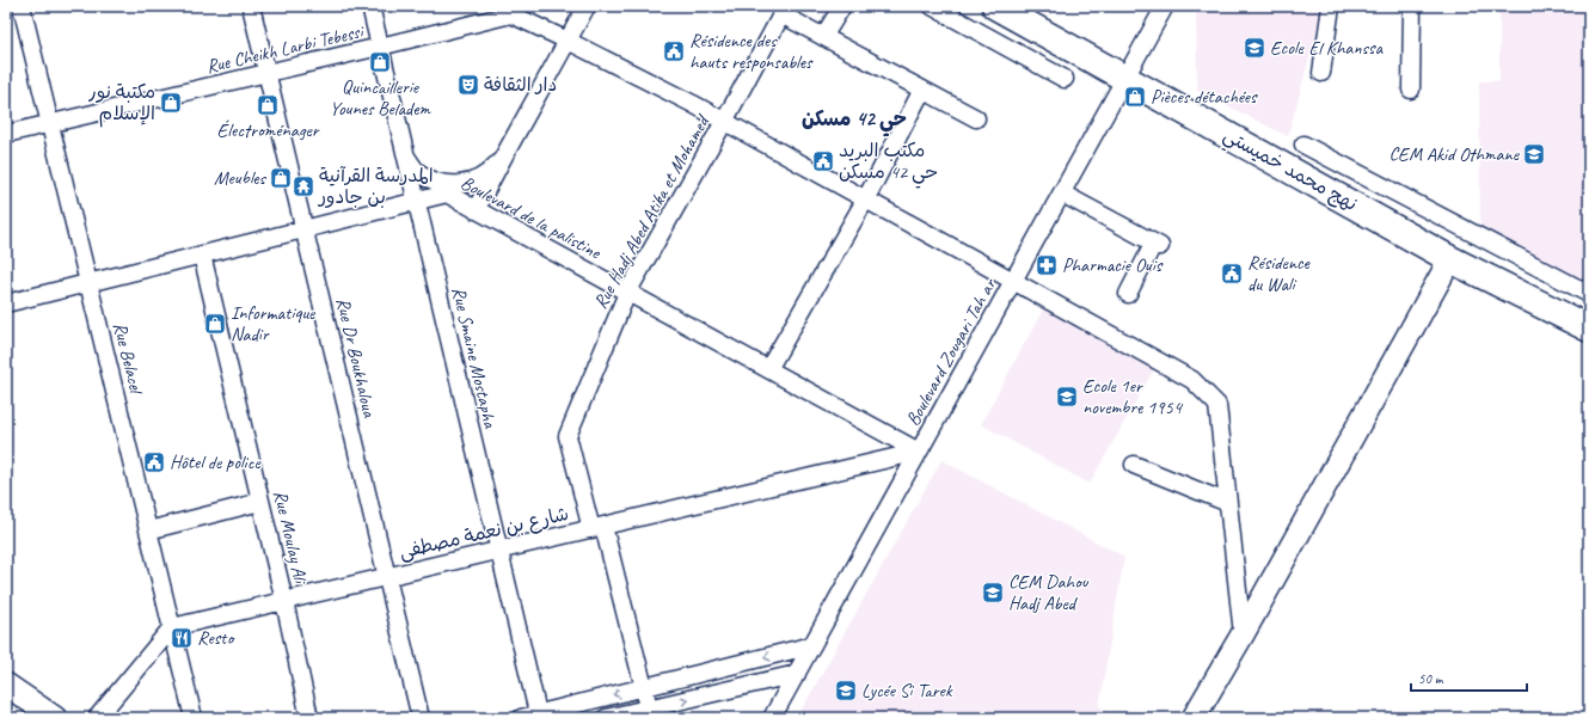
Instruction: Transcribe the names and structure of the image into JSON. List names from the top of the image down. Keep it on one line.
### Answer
{"streets":{"main road":["نهج محمد خميستي"],"street":["Rue Cheikh Larbi Tebessi","Rue Hadj Abed Atika et Mohamed","Boulevard de la palistine","Boulevard Zougari Tah ar","Rue Belacel","Rue Dr Boukhaloua","Rue Smaine Mostapha","شارع بن نعمة مصطفى","Rue Moulay Ali"]},"crossings":[["Rue Cheikh Larbi Tebessi","Rue Hadj Abed Atika et Mohamed"],["Rue Cheikh Larbi Tebessi","Boulevard Zougari Tah ar"],["Rue Cheikh Larbi Tebessi","Rue Belacel"],["Rue Cheikh Larbi Tebessi","Rue Dr Boukhaloua"],["Rue Cheikh Larbi Tebessi","Rue Smaine Mostapha"],["نهج محمد خميستي","Boulevard Zougari Tah ar"],["Rue Hadj Abed Atika et Mohamed","Boulevard de la palistine"],["Rue Hadj Abed Atika et Mohamed","شارع بن نعمة مصطفى"],["Boulevard de la palistine","Boulevard Zougari Tah ar"],["Boulevard de la palistine","Rue Belacel"],["Boulevard de la palistine","Rue Dr Boukhaloua"],["Boulevard de la palistine","Rue Smaine Mostapha"],["Boulevard de la palistine","شارع بن نعمة مصطفى"],["Boulevard de la palistine","Rue Moulay Ali"],["Boulevard Zougari Tah ar","شارع بن نعمة مصطفى"],["Rue Belacel","شارع بن نعمة مصطفى"],["Rue Dr Boukhaloua","شارع بن نعمة مصطفى"],["Rue Smaine Mostapha","شارع بن نعمة مصطفى"],["شارع بن نعمة مصطفى","Rue Moulay Ali"]],"districts":["حي 42 مسكن"],"places":{"school or university":["Ecole El Khanssa","CEM Akid Othmane","Ecole 1er novembre 1954","CEM Dahou Hadj Abed","Lycée Si Tarek"],"public building":["Résidence des hauts responsables","مكتب البريد حي 42 مسكن","Résidence du Wali","Hôtel de police"],"shop":["Quincaillerie Younes Beladem","Pièces détachées","مكتبة نور الإسلام","Électroménager","Meubles","Informatique Nadir"],"theatre":["دار الثقافة"],"temple":["المدرسة القرآنية بن جادور"],"pharmacy":["Pharmacie Ouis"],"restaurant":["Resto"]},"scale_bar":"50 m"}
